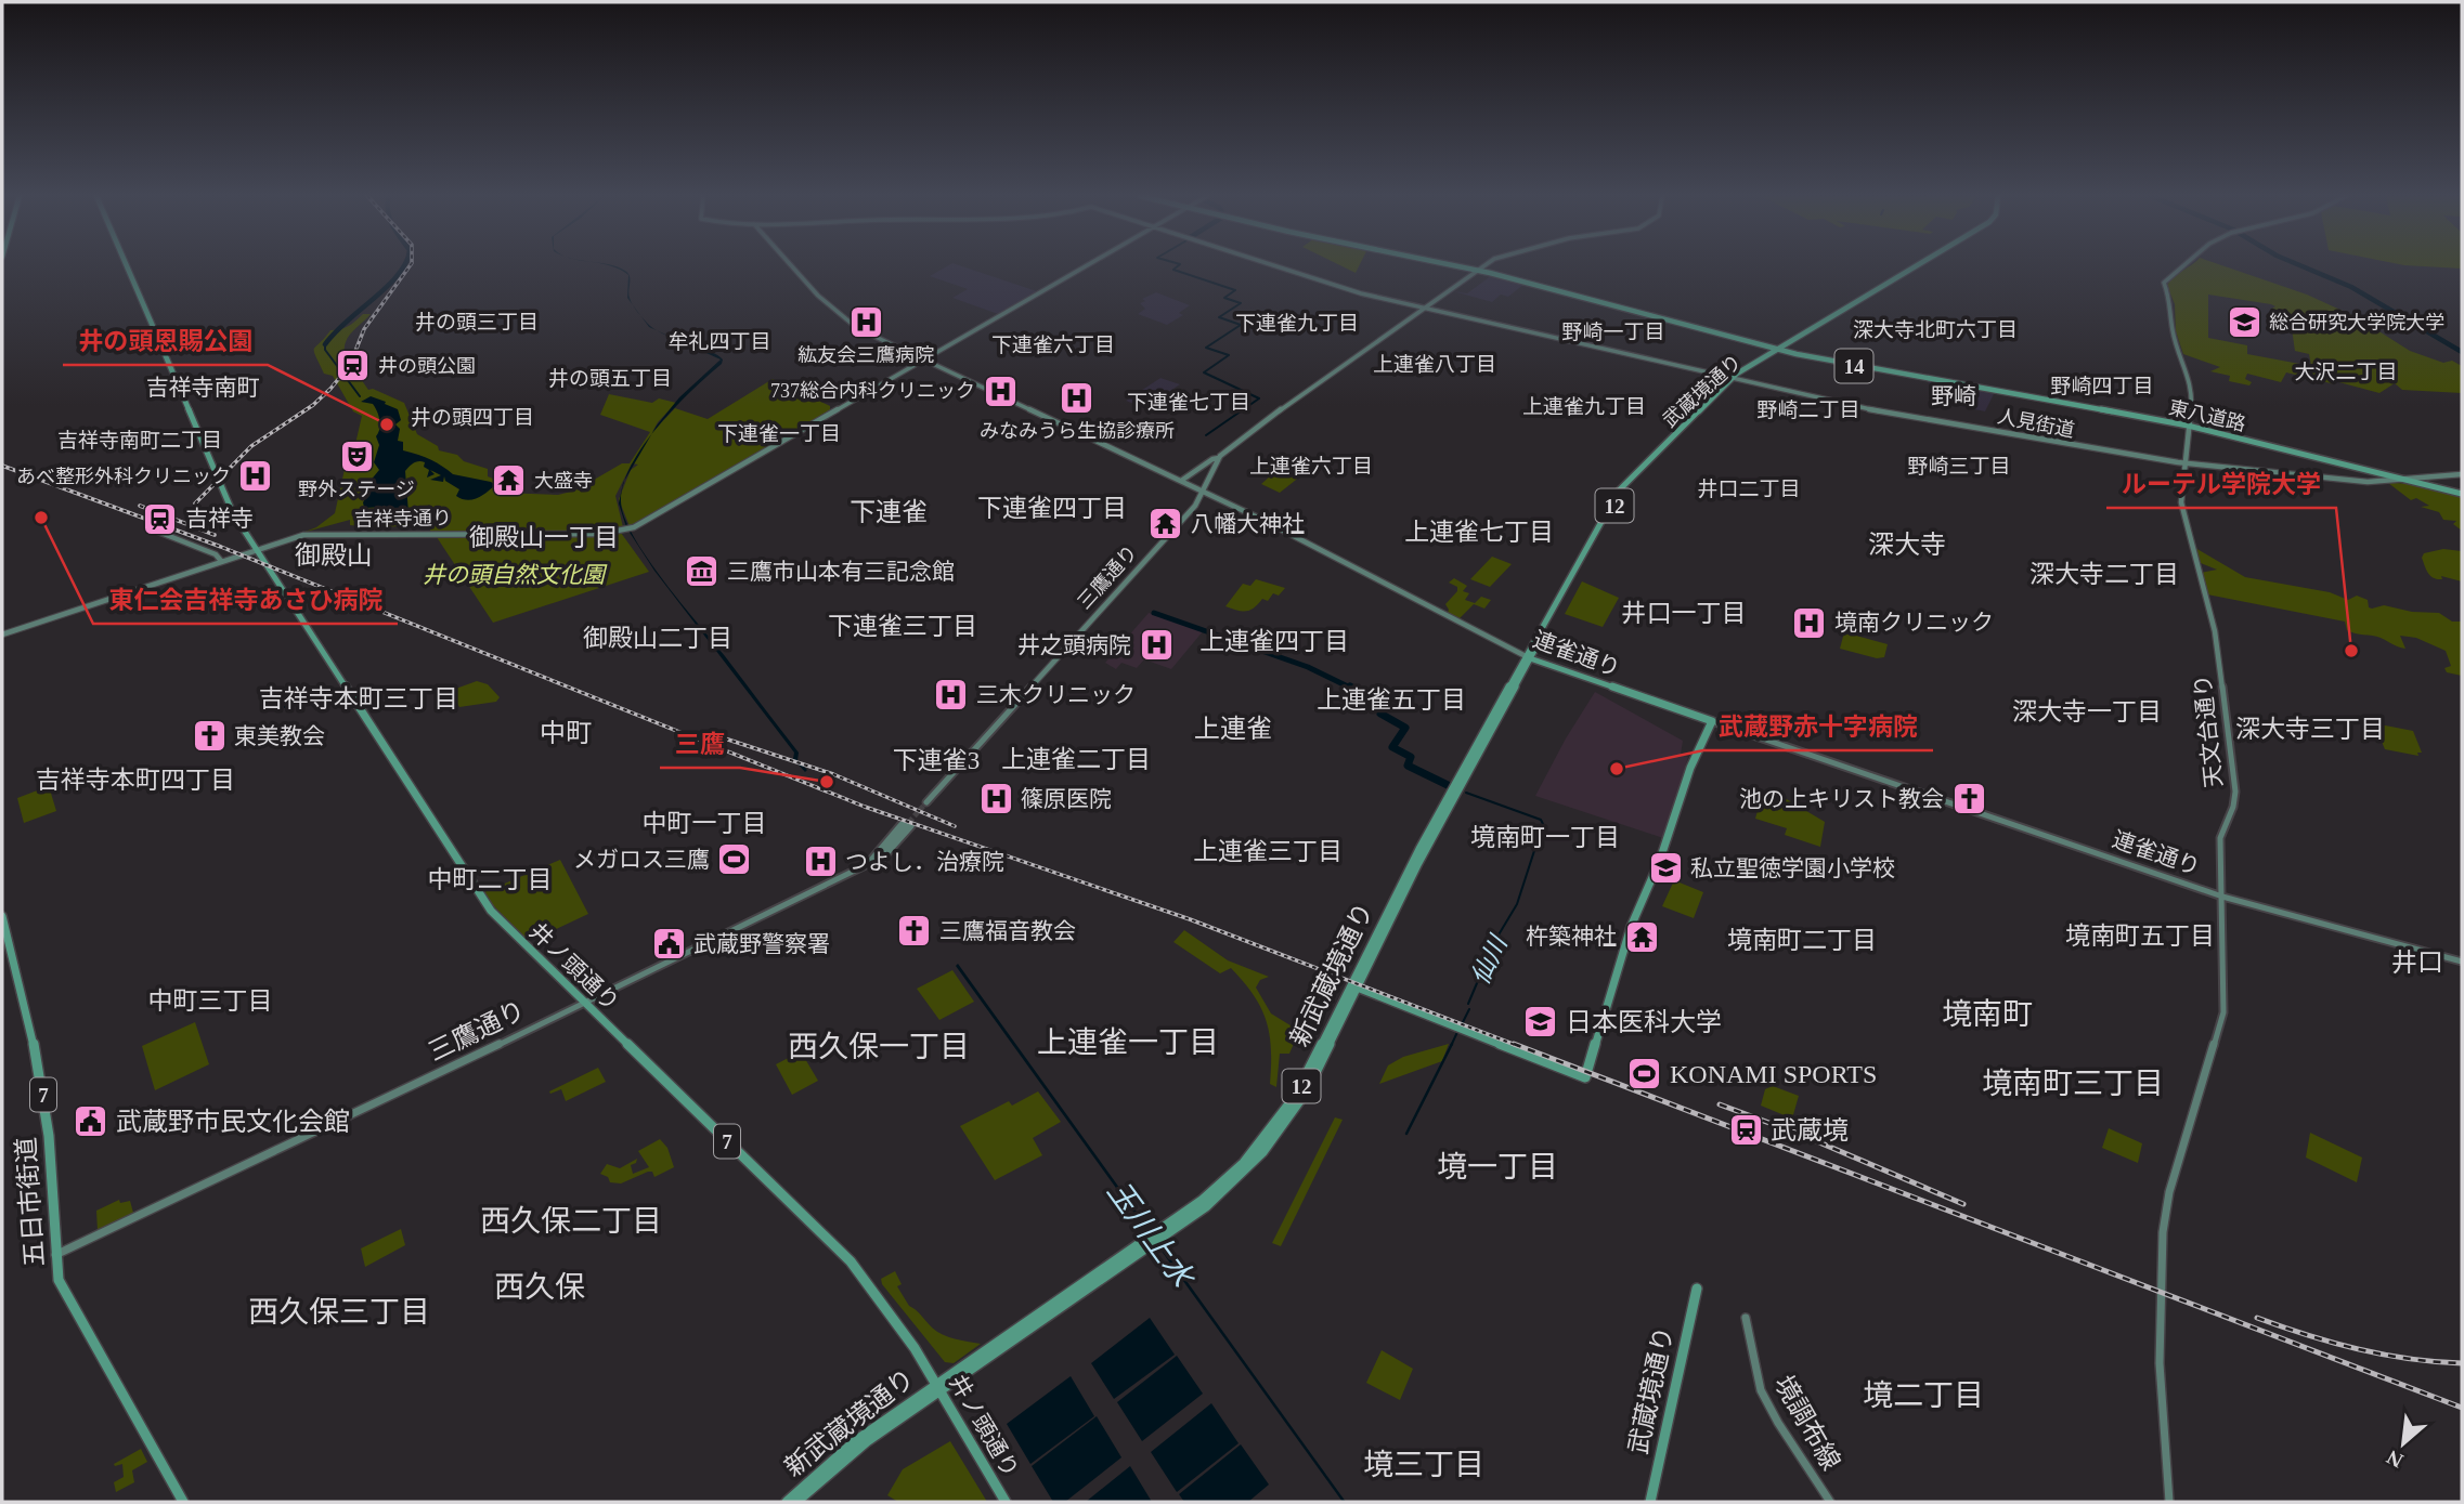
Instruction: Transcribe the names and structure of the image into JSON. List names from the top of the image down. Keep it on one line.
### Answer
{"streets":{"main road":["14","武蔵境通り","東八道路","人見街道","12","吉祥寺通り","三鷹通り","連雀通り","天文台通り","井ノ頭通り","新武蔵境通り","7","五日市街道","境調布線"]},"crossings":[["武蔵境通り","東八道路"],["武蔵境通り","人見街道"],["武蔵境通り","連雀通り"],["武蔵境通り","新武蔵境通り"],["東八道路","人見街道"],["東八道路","三鷹通り"],["東八道路","天文台通り"],["人見街道","三鷹通り"],["人見街道","天文台通り"],["吉祥寺通り","連雀通り"],["吉祥寺通り","井ノ頭通り"],["三鷹通り","連雀通り"],["三鷹通り","井ノ頭通り"],["三鷹通り","五日市街道"],["連雀通り","天文台通り"],["連雀通り","新武蔵境通り"],["井ノ頭通り","新武蔵境通り"]],"districts":["井の頭三丁目","下連雀九丁目","深大寺北町六丁目","野崎一丁目","牟礼四丁目","下連雀六丁目","上連雀八丁目","大沢二丁目","井の頭五丁目","野崎四丁目","吉祥寺南町","野崎","下連雀七丁目","上連雀九丁目","野崎二丁目","井の頭四丁目","下連雀一丁目","吉祥寺南町二丁目","上連雀六丁目","野崎三丁目","井口二丁目","下連雀四丁目","下連雀","上連雀七丁目","御殿山一丁目","深大寺","御殿山","深大寺二丁目","井口一丁目","下連雀三丁目","御殿山二丁目","上連雀四丁目","吉祥寺本町三丁目","上連雀五丁目","深大寺一丁目","上連雀","深大寺三丁目","中町","上連雀二丁目","下連雀3","吉祥寺本町四丁目","中町一丁目","境南町一丁目","上連雀三丁目","中町二丁目","境南町五丁目","境南町二丁目","井口","中町三丁目","境南町","上連雀一丁目","西久保一丁目","境南町三丁目","境一丁目","西久保二丁目","西久保","西久保三丁目","境二丁目","境三丁目"],"water":["仙川","玉川上水"],"parks":["井の頭自然文化園"],"places":{"hospital":["紘友会三鷹病院","737総合内科クリニック","みなみうら生協診療所","あべ整形外科クリニック","境南クリニック","井之頭病院","三木クリニック","篠原医院","つよし．治療院"],"school or university":["総合研究大学院大学","私立聖徳学園小学校","日本医科大学"],"station":["井の頭公園","吉祥寺","武蔵境"],"other":["井の頭恩賜公園","東仁会吉祥寺あさひ病院","ルーテル学院大学","武蔵野赤十字病院","三鷹"],"theatre":["野外ステージ"],"temple":["大盛寺","八幡大神社","杵築神社"],"museum":["三鷹市山本有三記念館"],"church":["東美教会","池の上キリスト教会","三鷹福音教会"],"sports":["メガロス三鷹","KONAMI SPORTS"],"public building":["武蔵野警察署","武蔵野市民文化会館"]},"north":"bottom left"}
